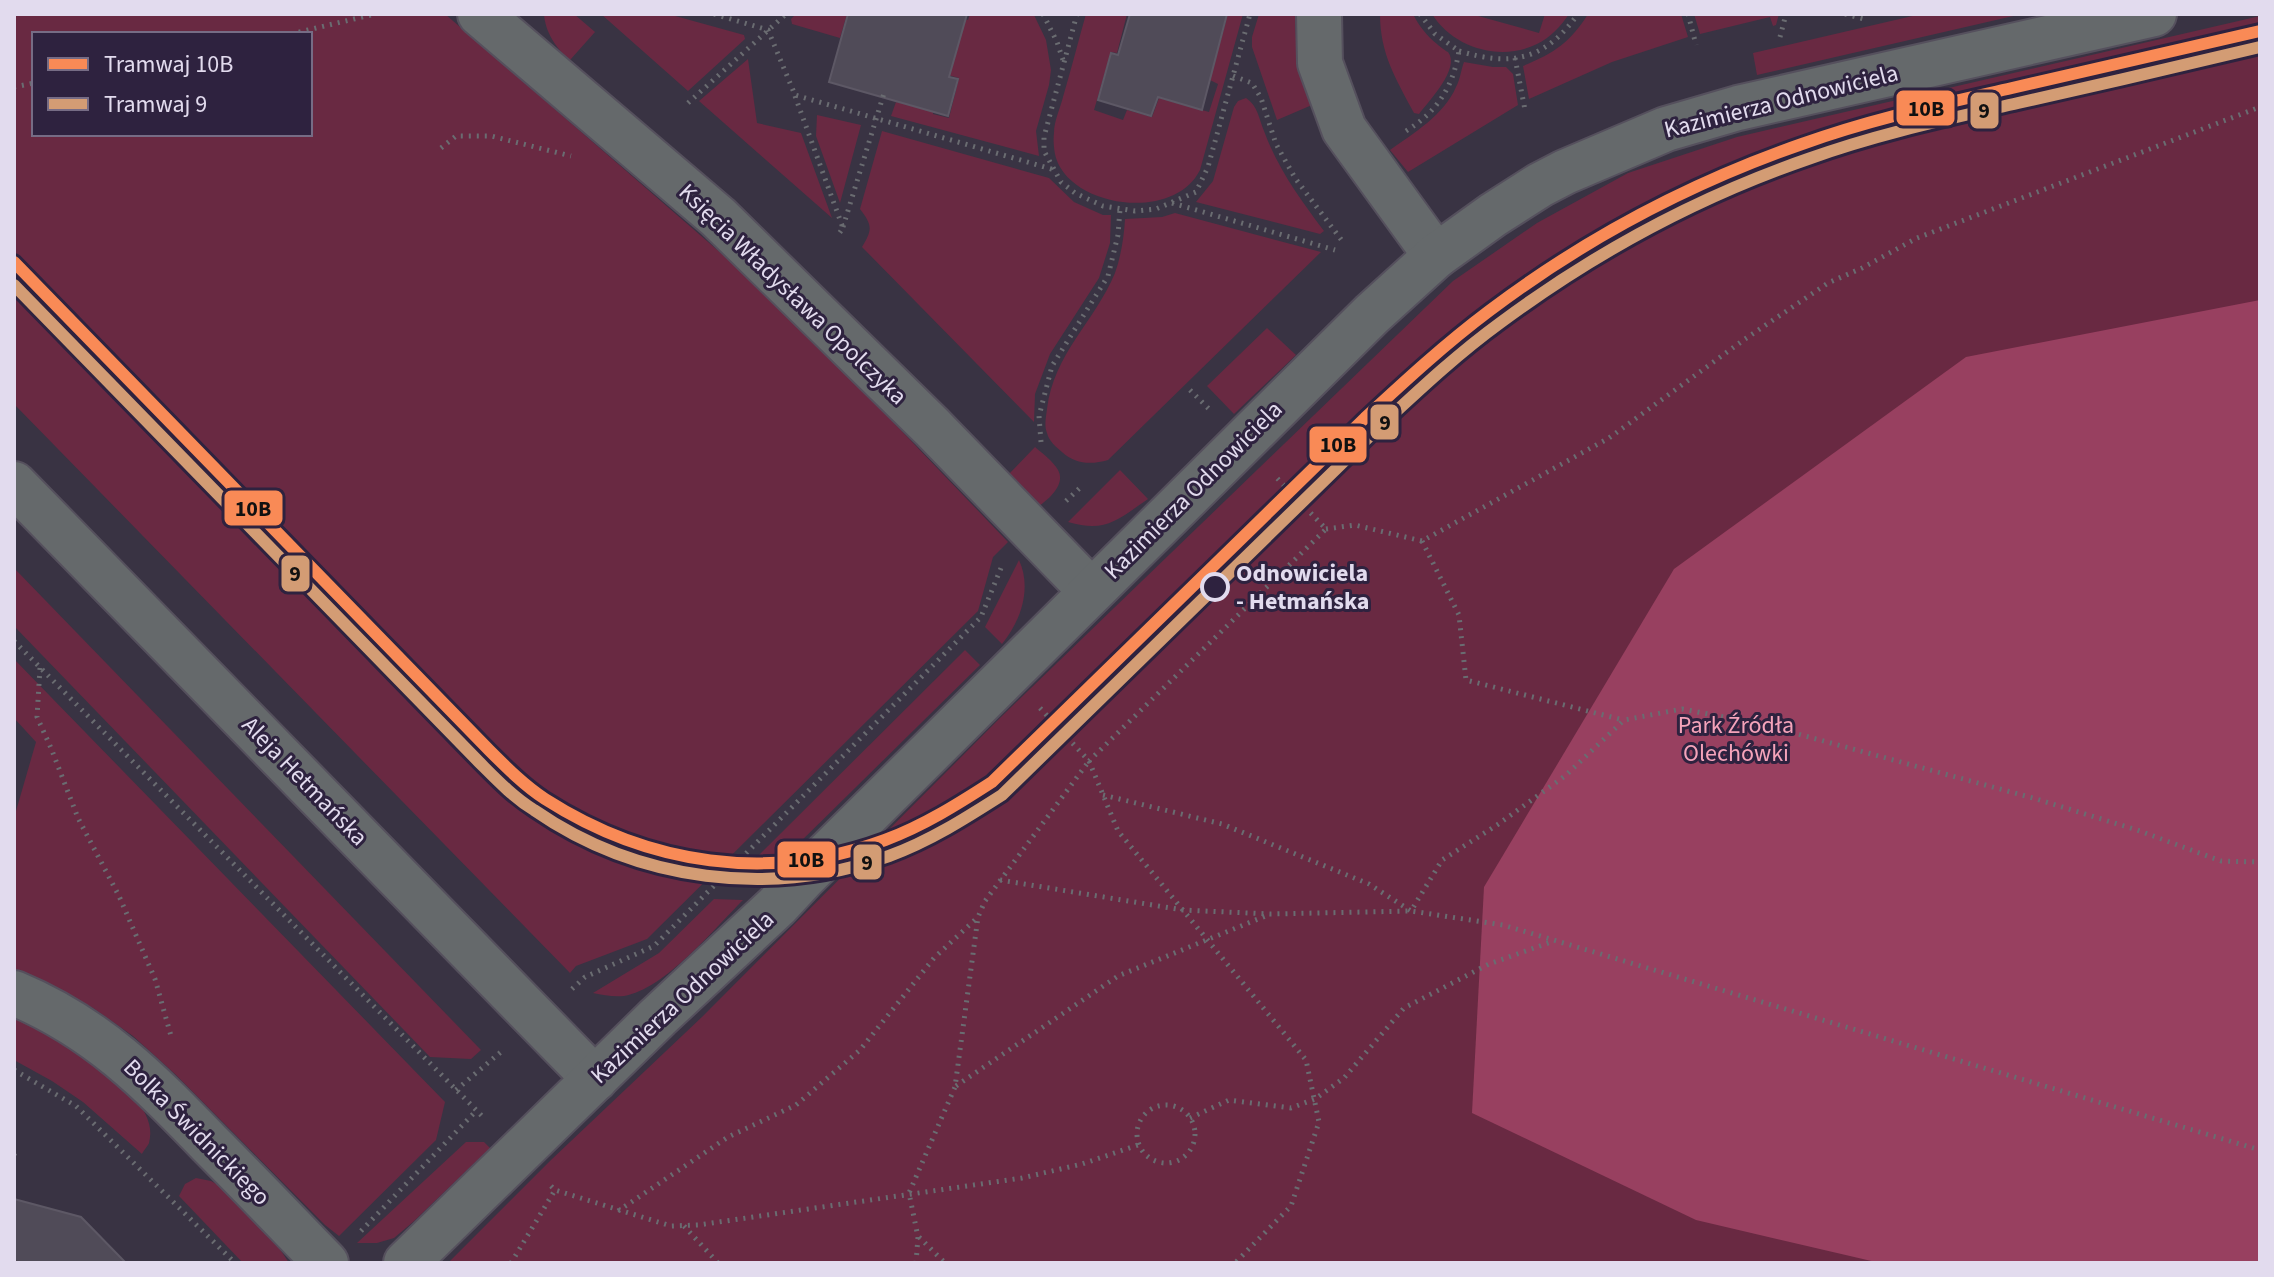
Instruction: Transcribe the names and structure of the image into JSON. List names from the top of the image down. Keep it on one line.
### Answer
{"streets":{"street":["Kazimierza Odnowiciela","Księcia Władysława Opolczyka","Aleja Hetmańska","Bolka Świdnickiego"]},"crossings":[["Kazimierza Odnowiciela","Księcia Władysława Opolczyka"],["Kazimierza Odnowiciela","Aleja Hetmańska"]],"parks":["Park Źródła Olechówki"],"places":["Odnowiciela - Hetmańska"],"lines":["tram line 10B","tram line 9"],"legend":["Tramwaj 10B","Tramwaj 9"]}
